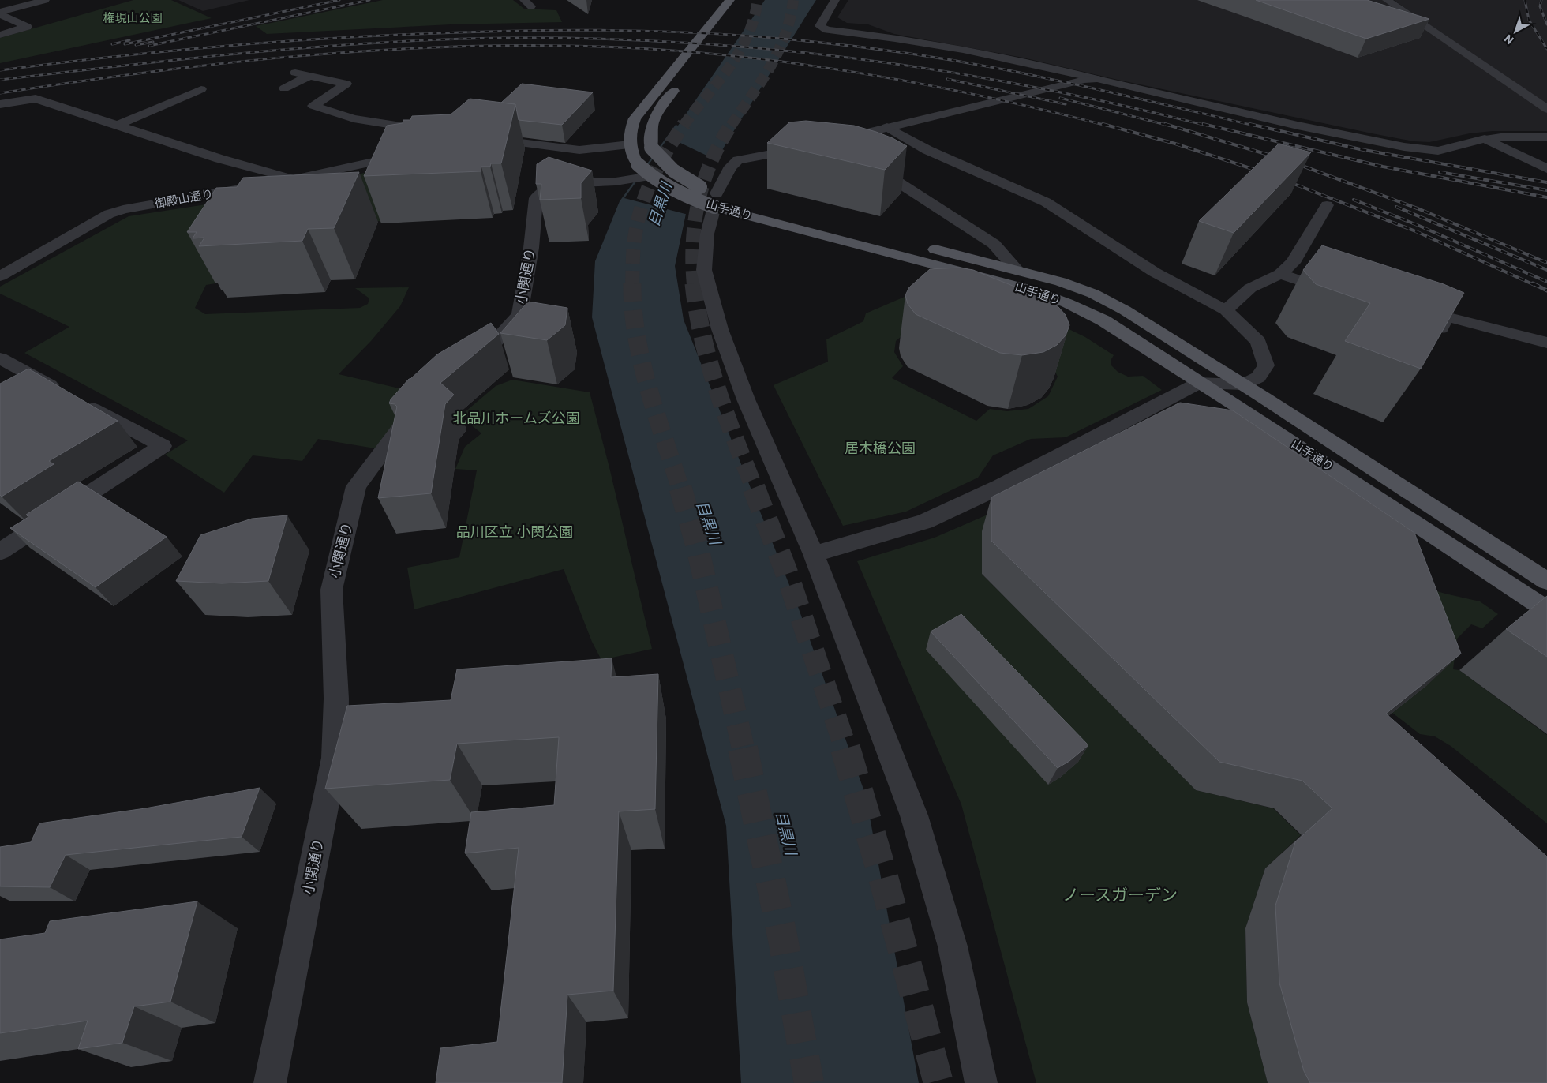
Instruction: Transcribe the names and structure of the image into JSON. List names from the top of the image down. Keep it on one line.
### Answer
{"streets":{"main road":["山手通り"],"street":["御殿山通り","小関通り"]},"crossings":[["山手通り","小関通り"]],"water":["目黒川"],"parks":["権現山公園","北品川ホームズ公園","居木橋公園","品川区立 小関公園","ノースガーデン"],"north":"bottom left"}
